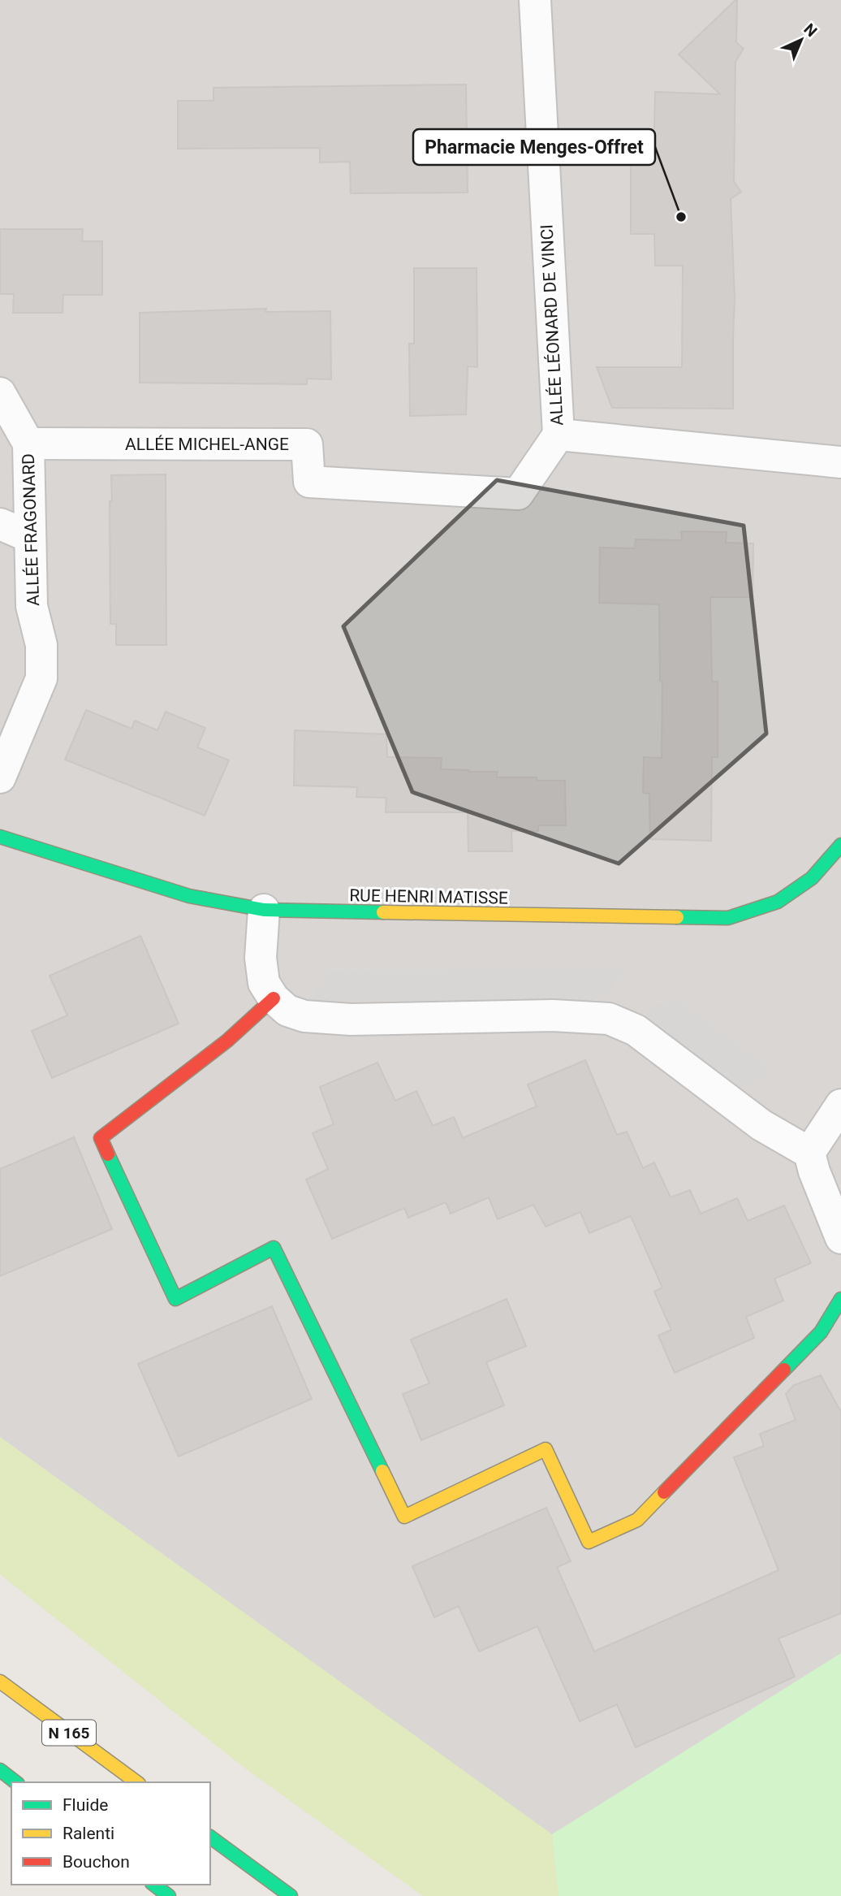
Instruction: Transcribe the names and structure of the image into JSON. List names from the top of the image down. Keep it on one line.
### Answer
{"streets":{"main road":["RUE HENRI MATISSE","N 165"],"street":["ALLÉE LÉONARD DE VINCI","ALLÉE MICHEL-ANGE","ALLÉE FRAGONARD"]},"crossings":[["ALLÉE LÉONARD DE VINCI","ALLÉE MICHEL-ANGE"],["ALLÉE MICHEL-ANGE","ALLÉE FRAGONARD"]],"places":["Pharmacie Menges-Offret"],"legend":["Fluide","Ralenti","Bouchon"],"north":"top right"}
